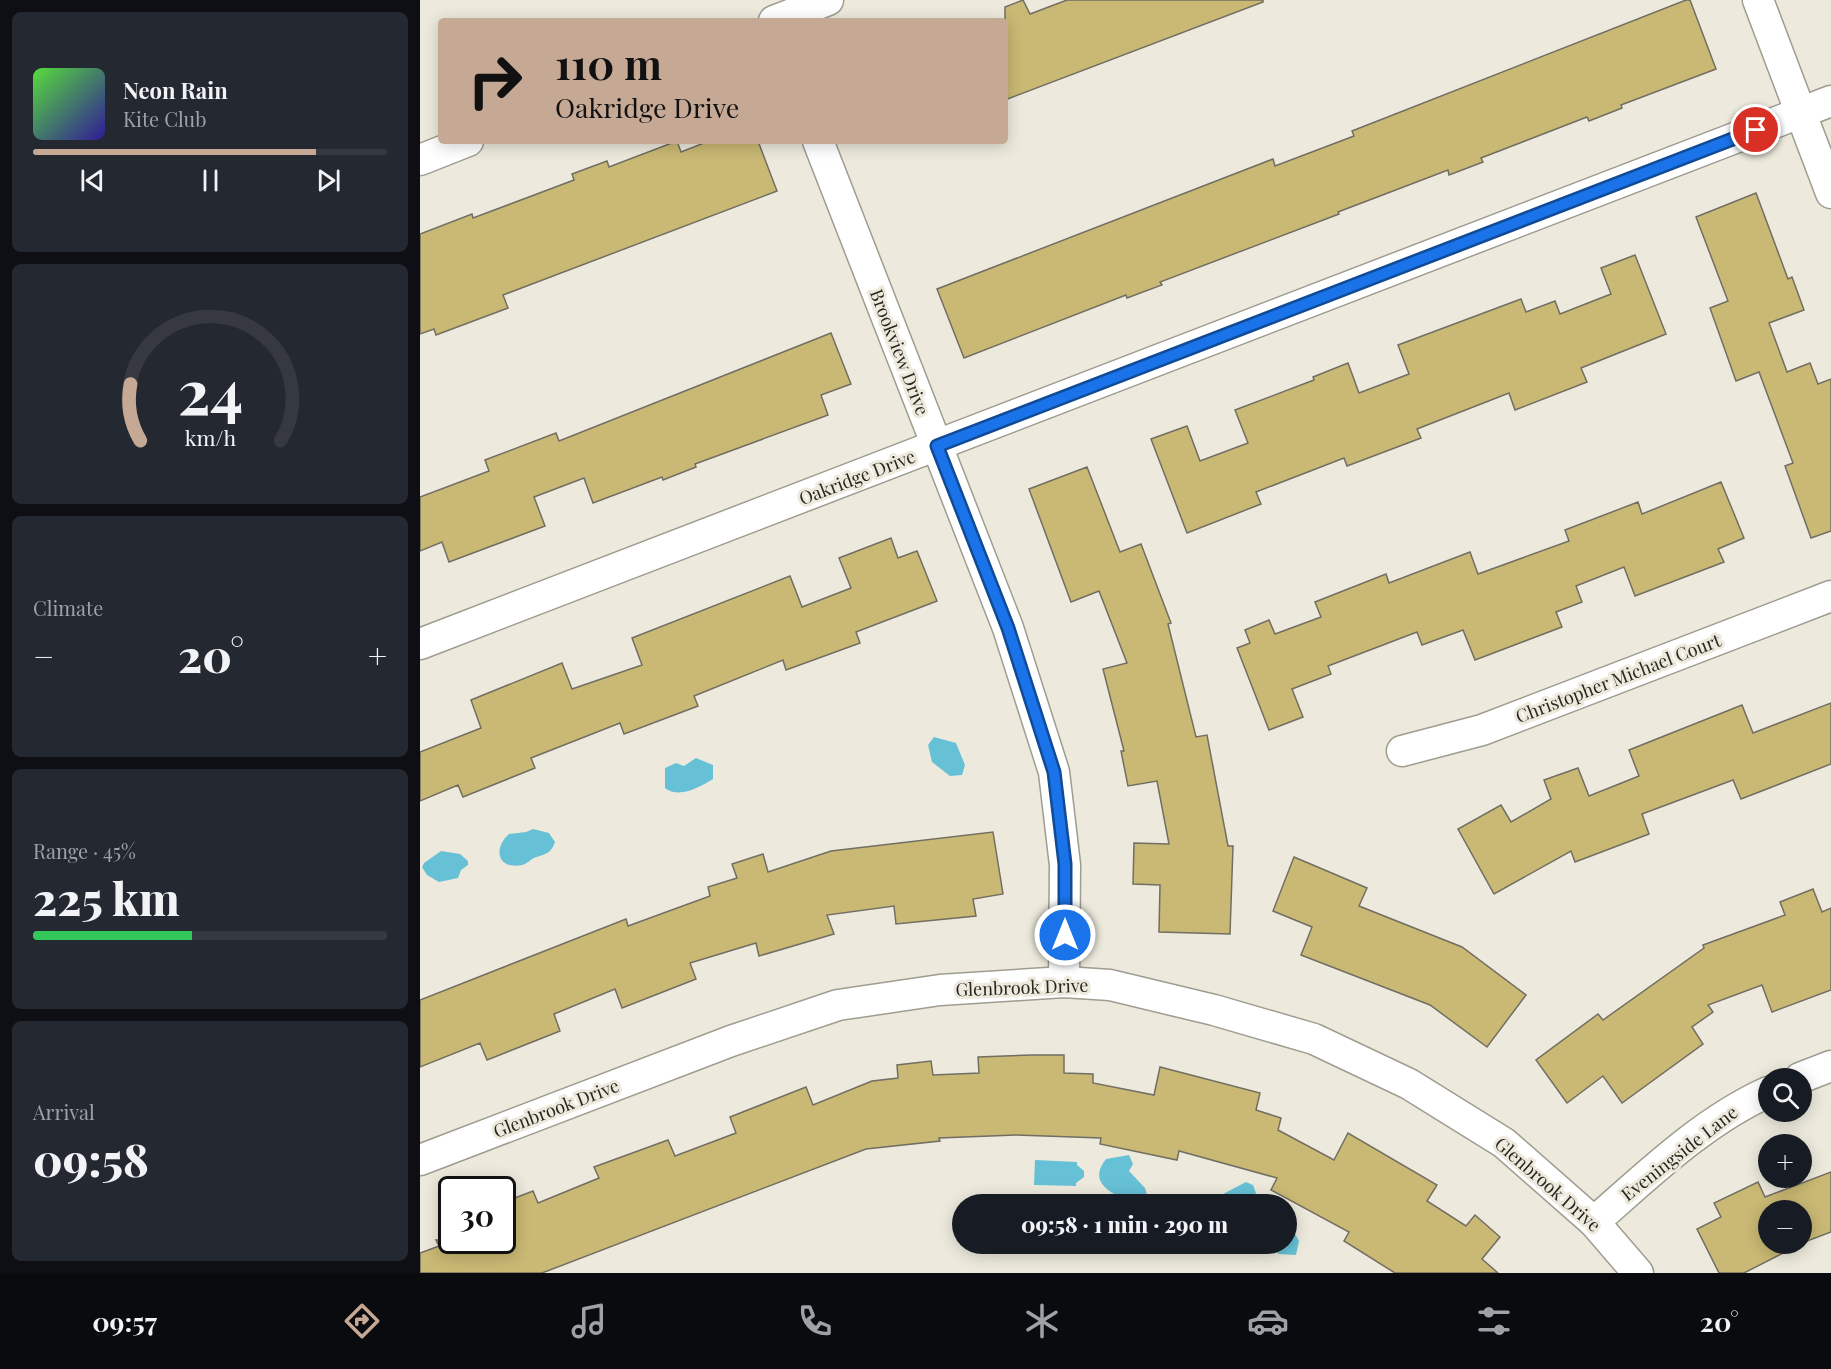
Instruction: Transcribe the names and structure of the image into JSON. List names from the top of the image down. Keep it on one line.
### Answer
{"streets":{"street":["Brookview Drive","Oakridge Drive","Christopher Michael Court","Glenbrook Drive","Eveningside Lane"]},"crossings":[["Brookview Drive","Oakridge Drive"],["Brookview Drive","Glenbrook Drive"],["Glenbrook Drive","Eveningside Lane"]],"page":{"turn":["110 m","Oakridge Drive"],"song":["Neon Rain","Kite Club"],"tile":["Climate",["Range · 45%","225 km"],["Arrival","09:58"]],"heat":["−","20°","+"],"map_buttons":["+","−"],"limit":"30","trip":"09:58 · 1 min · 290 m","tabs":["09:57","20°"],"gauge":["24","km/h"]}}
